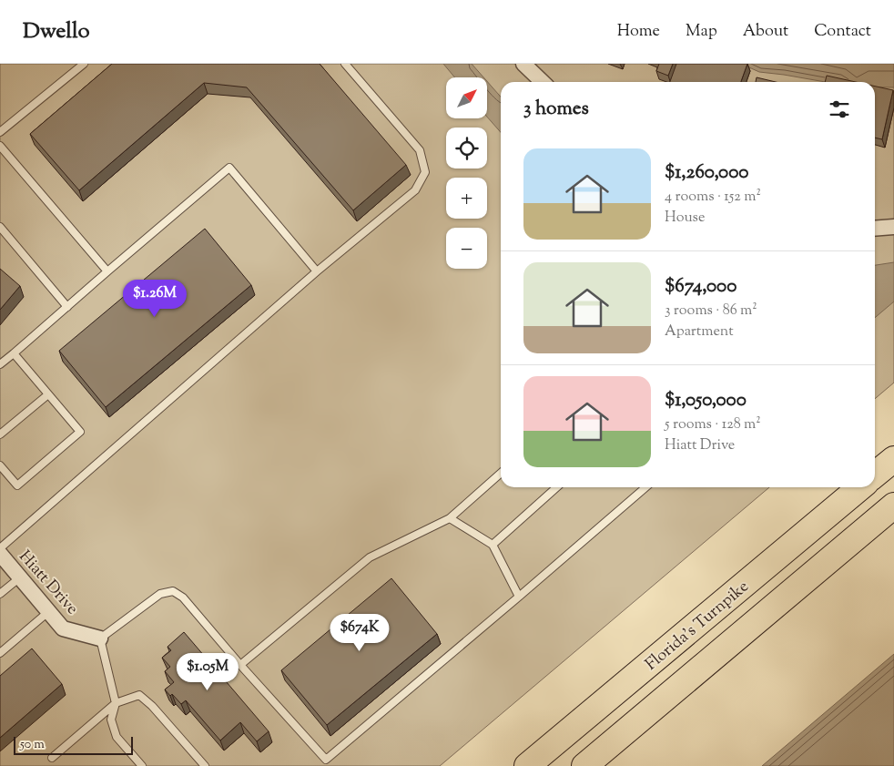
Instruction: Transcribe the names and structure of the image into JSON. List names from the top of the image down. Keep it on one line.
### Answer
{"streets":{"highway":["Florida's Turnpike"],"street":["Hiatt Drive"]},"scale_bar":"50 m","north":"top right","page":{"header":"Dwello","nav":["Home","Map","About","Contact"],"map_buttons":["+","−"],"heading":"3 homes","list":[{"name":"$1,260,000","note":"4 rooms · 152 m² · House"},{"name":"$674,000","note":"3 rooms · 86 m² · Apartment"},{"name":"$1,050,000","note":"5 rooms · 128 m² · Hiatt Drive"}],"price":["$1.26M","$674K","$1.05M"],"scale":"50 m"}}
